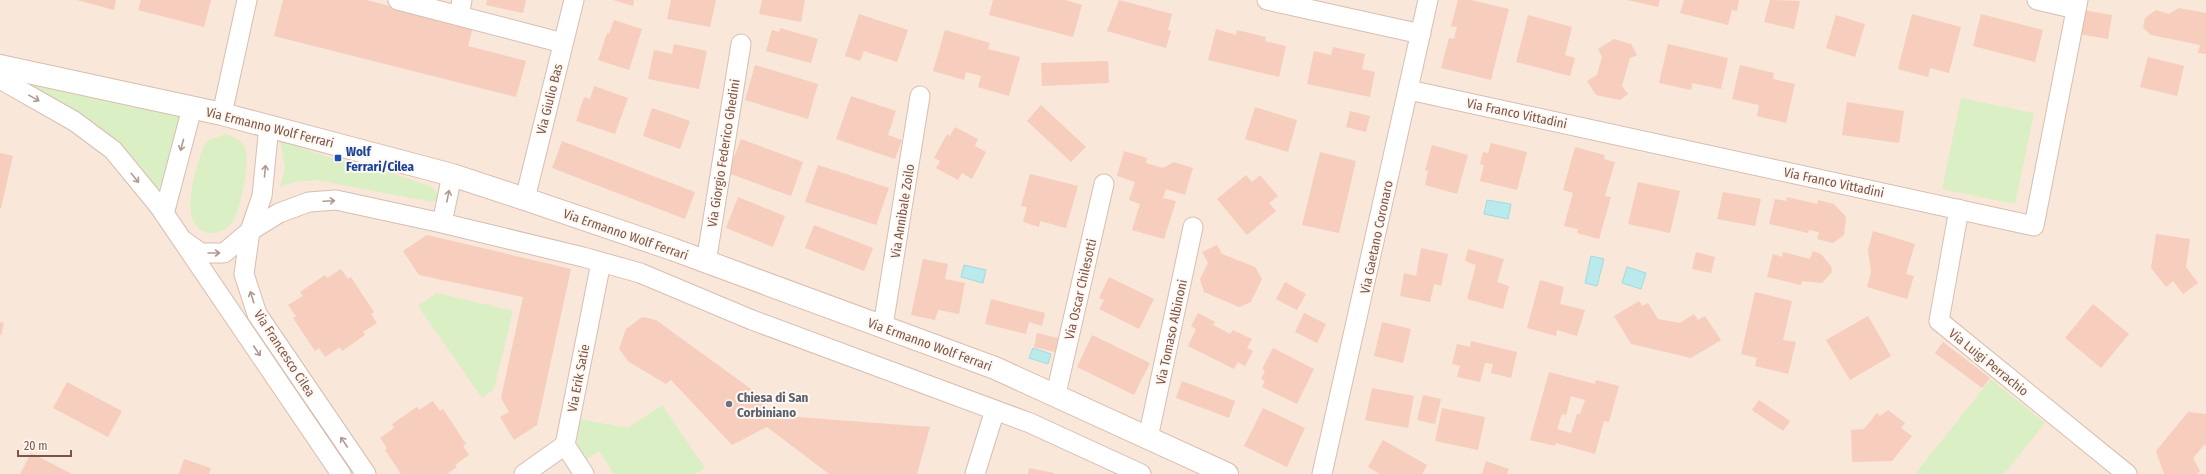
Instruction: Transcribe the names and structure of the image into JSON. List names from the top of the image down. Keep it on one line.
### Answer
{"streets":{"street":["Via Giulio Bas","Via Franco Vittadini","Via Ermanno Wolf Ferrari","Via Giorgio Federico Ghedini","Via Annibale Zoilo","Via Gaetano Coronaro","Via Oscar Chilesotti","Via Tomaso Albinoni","Via Francesco Cilea","Via Luigi Perrachio","Via Erik Satie"]},"crossings":[["Via Giulio Bas","Via Ermanno Wolf Ferrari"],["Via Franco Vittadini","Via Gaetano Coronaro"],["Via Franco Vittadini","Via Luigi Perrachio"],["Via Ermanno Wolf Ferrari","Via Giorgio Federico Ghedini"],["Via Ermanno Wolf Ferrari","Via Annibale Zoilo"],["Via Ermanno Wolf Ferrari","Via Oscar Chilesotti"],["Via Ermanno Wolf Ferrari","Via Tomaso Albinoni"],["Via Ermanno Wolf Ferrari","Via Francesco Cilea"]],"places":{"transit":["Wolf Ferrari/Cilea"],"other":["Chiesa di San Corbiniano"]},"scale_bar":"20 m"}
